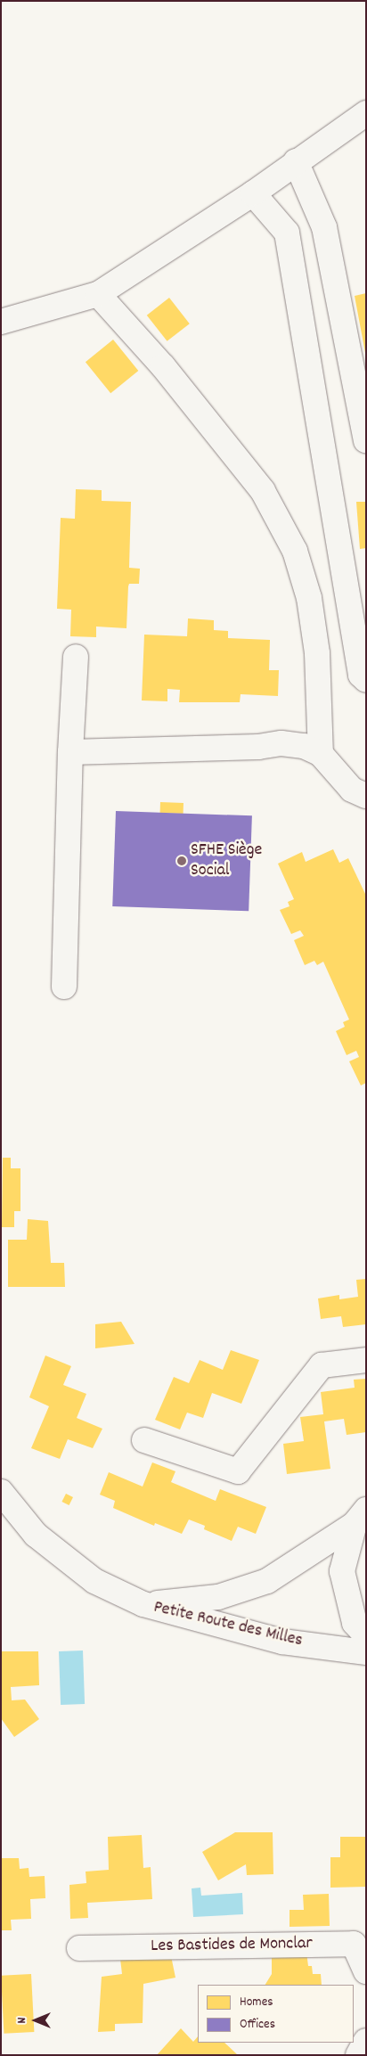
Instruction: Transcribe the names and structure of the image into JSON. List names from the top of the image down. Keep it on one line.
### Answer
{"streets":{"street":["Petite Route des Milles","Les Bastides de Monclar"]},"places":["SFHE Siège Social"],"legend":["Homes","Offices"],"north":"left"}
